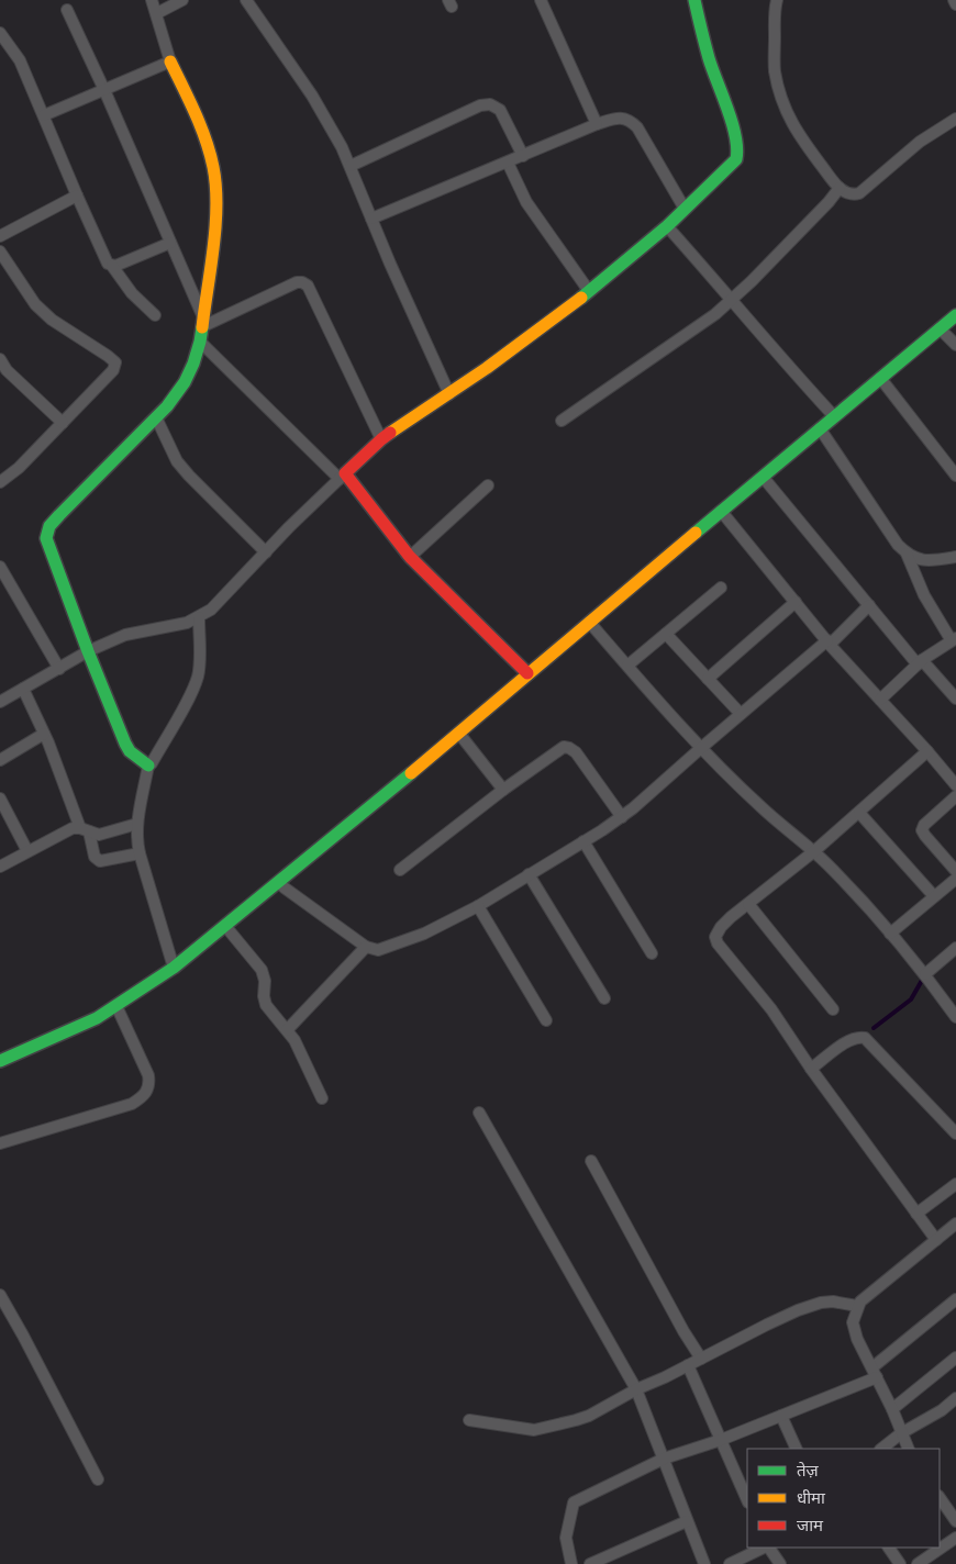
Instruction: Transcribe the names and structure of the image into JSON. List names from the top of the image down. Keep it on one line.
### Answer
{"legend":["तेज़","धीमा","जाम"]}
